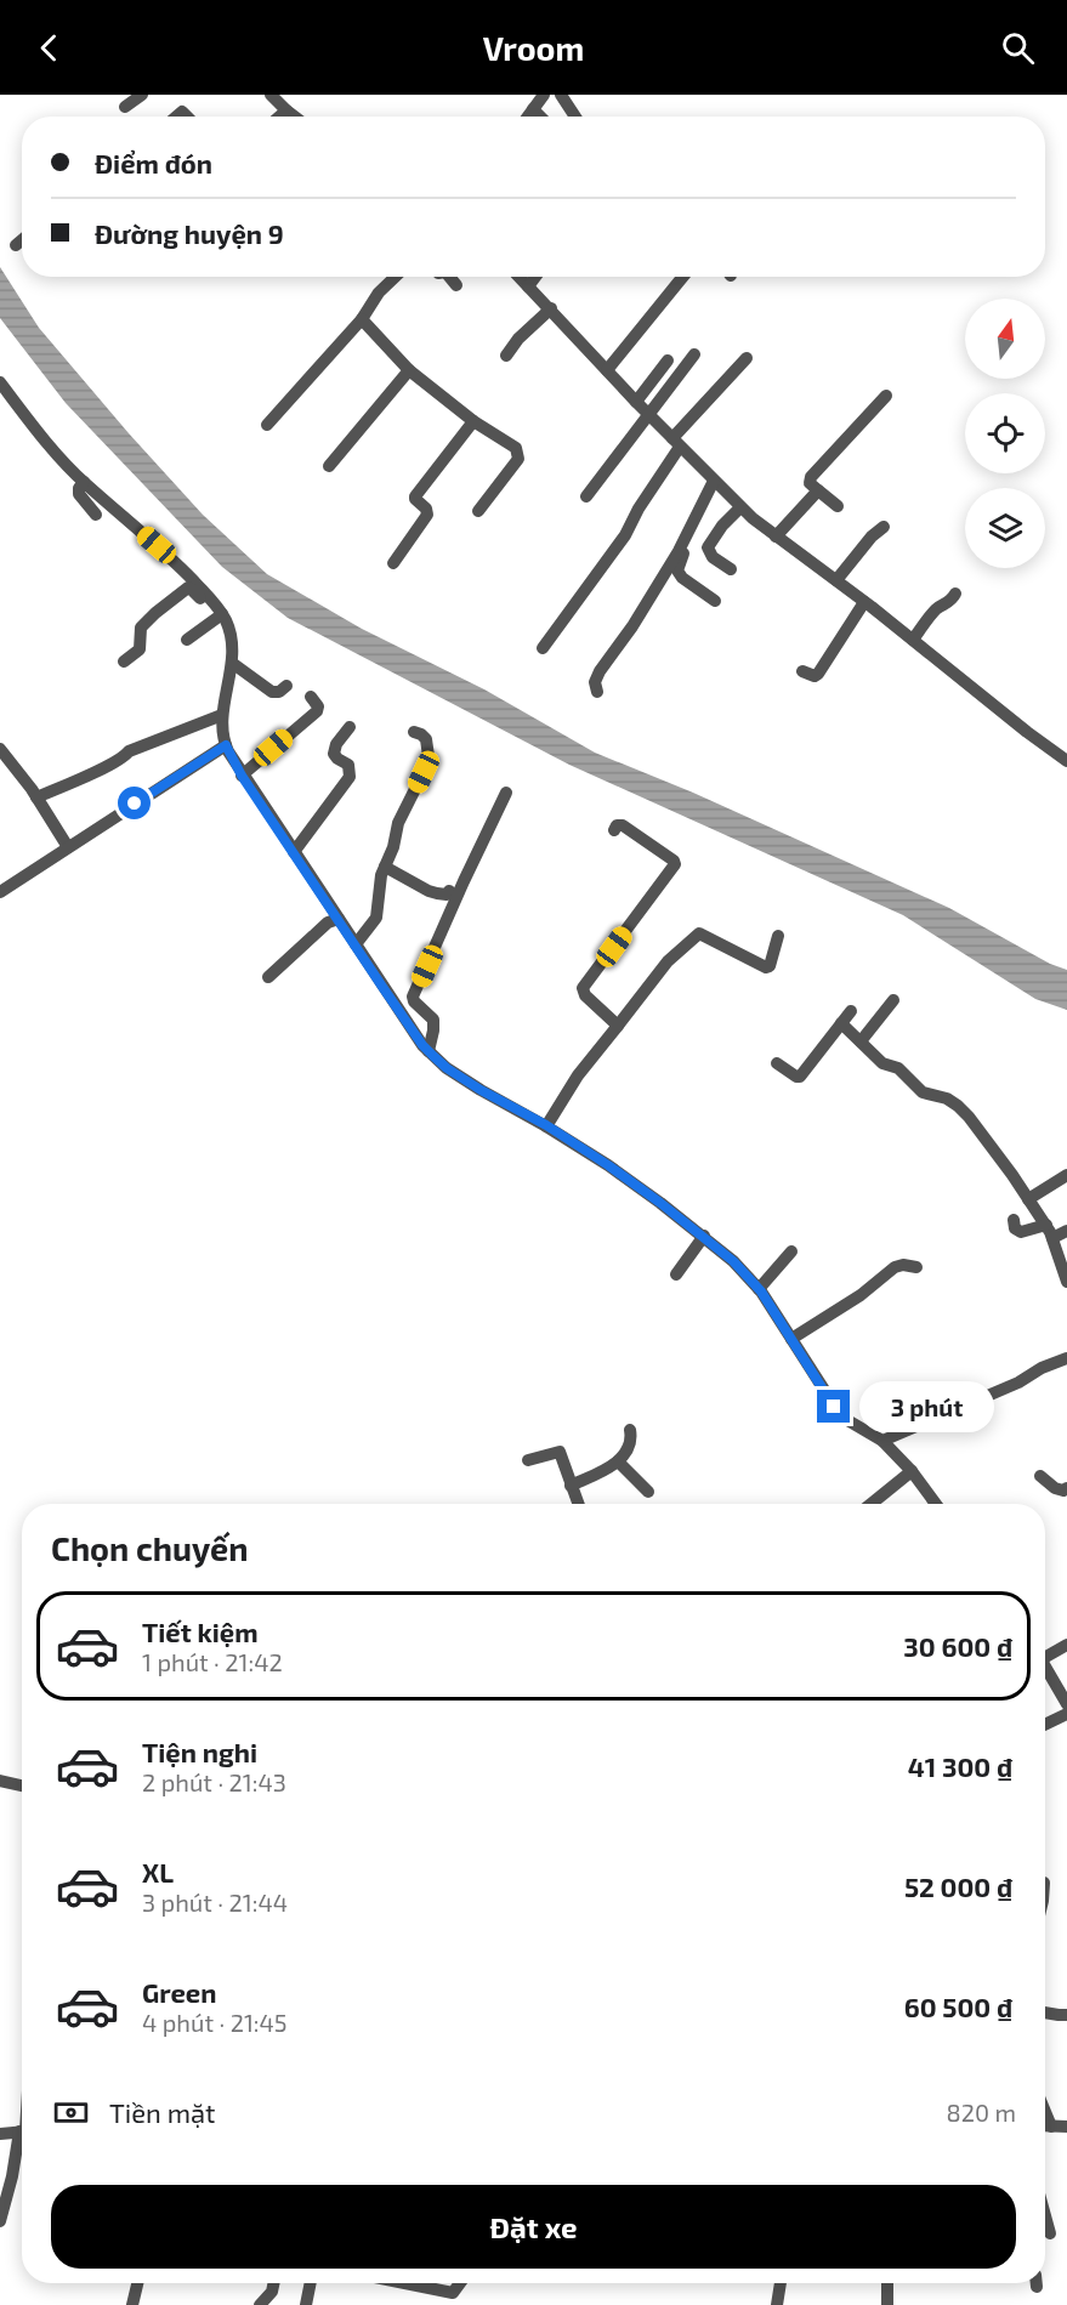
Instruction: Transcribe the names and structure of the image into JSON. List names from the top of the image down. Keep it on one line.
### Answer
{"north":"top","page":{"header":"Vroom","banner":["Điểm đón","Đường huyện 9"],"bubble":"3 phút","heading":"Chọn chuyến","list":[{"name":"Tiết kiệm","note":"1 phút · 21:42","value":"30 600 ₫"},{"name":"Tiện nghi","note":"2 phút · 21:43","value":"41 300 ₫"},{"name":"XL","note":"3 phút · 21:44","value":"52 000 ₫"},{"name":"Green","note":"4 phút · 21:45","value":"60 500 ₫"}],"pay":["Tiền mặt","820 m"],"buttons":"Đặt xe"}}
